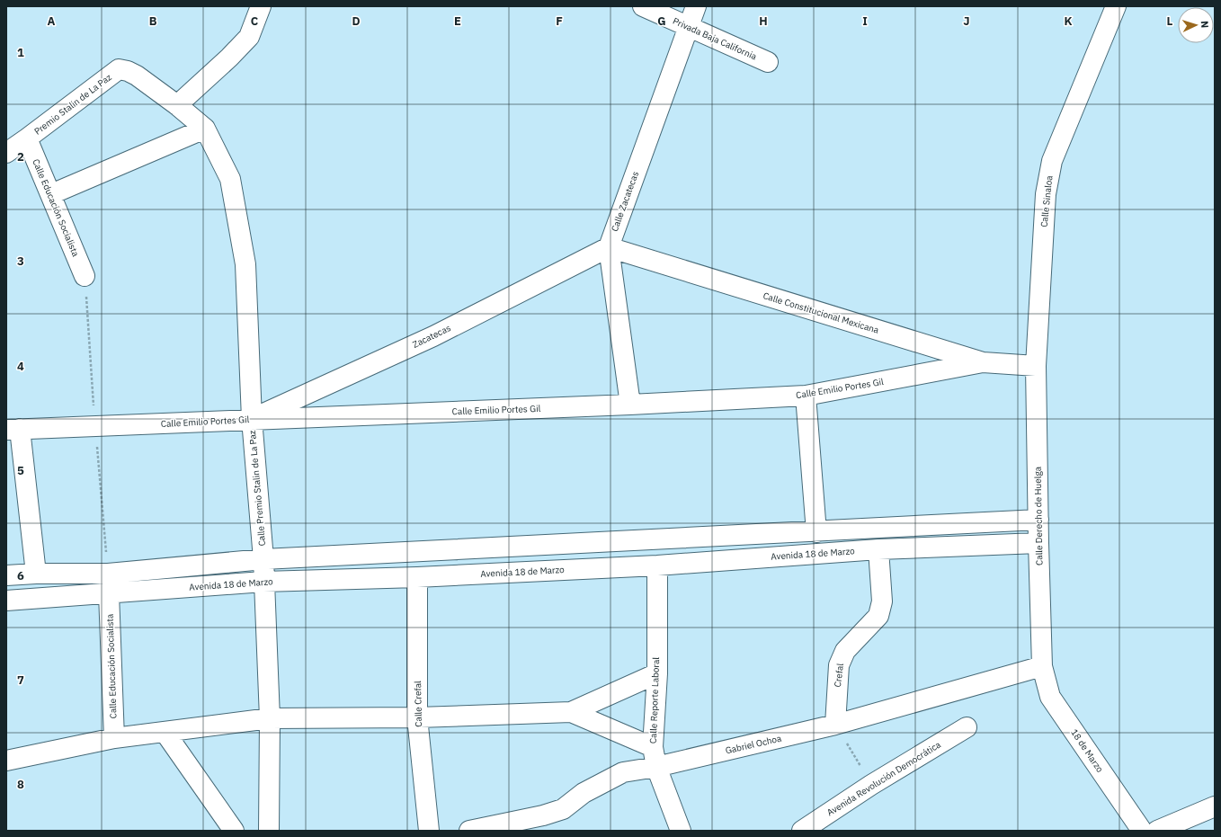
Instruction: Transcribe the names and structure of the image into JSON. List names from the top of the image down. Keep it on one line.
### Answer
{"streets":{"street":["Privada Baja California","Premio Stalin de La Paz","Calle Zacatecas","Calle Sinaloa","Calle Educación Socialista","Calle Constitucional Mexicana","Zacatecas","Calle Emilio Portes Gil","Calle Premio Stalin de La Paz","Calle Derecho de Huelga","Avenida 18 de Marzo","Crefal","Calle Reporte Laboral","Calle Crefal","Gabriel Ochoa","18 de Marzo","Avenida Revolución Democrática"]},"crossings":[["Privada Baja California","Calle Zacatecas"],["Premio Stalin de La Paz","Calle Educación Socialista"],["Premio Stalin de La Paz","Calle Premio Stalin de La Paz"],["Calle Zacatecas","Calle Constitucional Mexicana"],["Calle Zacatecas","Zacatecas"],["Calle Zacatecas","Calle Emilio Portes Gil"],["Calle Sinaloa","Calle Constitucional Mexicana"],["Calle Sinaloa","Calle Derecho de Huelga"],["Calle Educación Socialista","Avenida 18 de Marzo"],["Calle Constitucional Mexicana","Zacatecas"],["Calle Constitucional Mexicana","Calle Emilio Portes Gil"],["Calle Constitucional Mexicana","Calle Derecho de Huelga"],["Zacatecas","Calle Emilio Portes Gil"],["Zacatecas","Calle Premio Stalin de La Paz"],["Calle Emilio Portes Gil","Calle Premio Stalin de La Paz"],["Calle Premio Stalin de La Paz","Avenida 18 de Marzo"],["Calle Derecho de Huelga","Avenida 18 de Marzo"],["Calle Derecho de Huelga","Gabriel Ochoa"],["Calle Derecho de Huelga","18 de Marzo"],["Avenida 18 de Marzo","Crefal"],["Avenida 18 de Marzo","Calle Reporte Laboral"],["Avenida 18 de Marzo","Calle Crefal"],["Crefal","Gabriel Ochoa"],["Calle Reporte Laboral","Gabriel Ochoa"],["Gabriel Ochoa","18 de Marzo"]],"north":"right","grid":{"columns":["A","B","C","D","E","F","G","H","I","J","K","L"],"rows":["1","2","3","4","5","6","7","8"]}}
